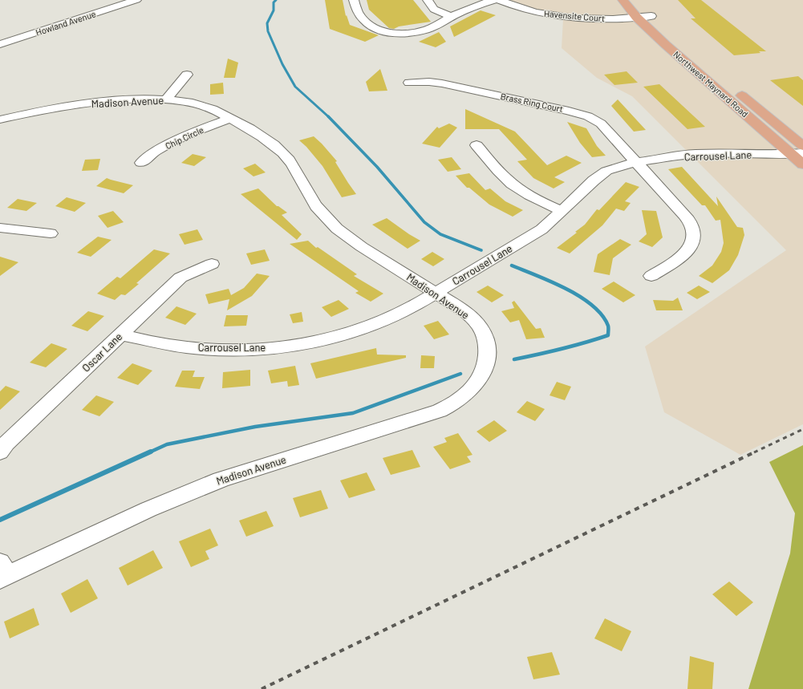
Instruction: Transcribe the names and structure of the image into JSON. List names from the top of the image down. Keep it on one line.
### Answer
{"streets":{"main road":["Northwest Maynard Road"],"street":["Havensite Court","Howland Avenue","Madison Avenue","Brass Ring Court","Chip Circle","Carrousel Lane","Oscar Lane"]},"crossings":[["Havensite Court","Northwest Maynard Road"],["Northwest Maynard Road","Carrousel Lane"],["Madison Avenue","Chip Circle"],["Madison Avenue","Carrousel Lane"],["Brass Ring Court","Carrousel Lane"],["Carrousel Lane","Oscar Lane"]]}
